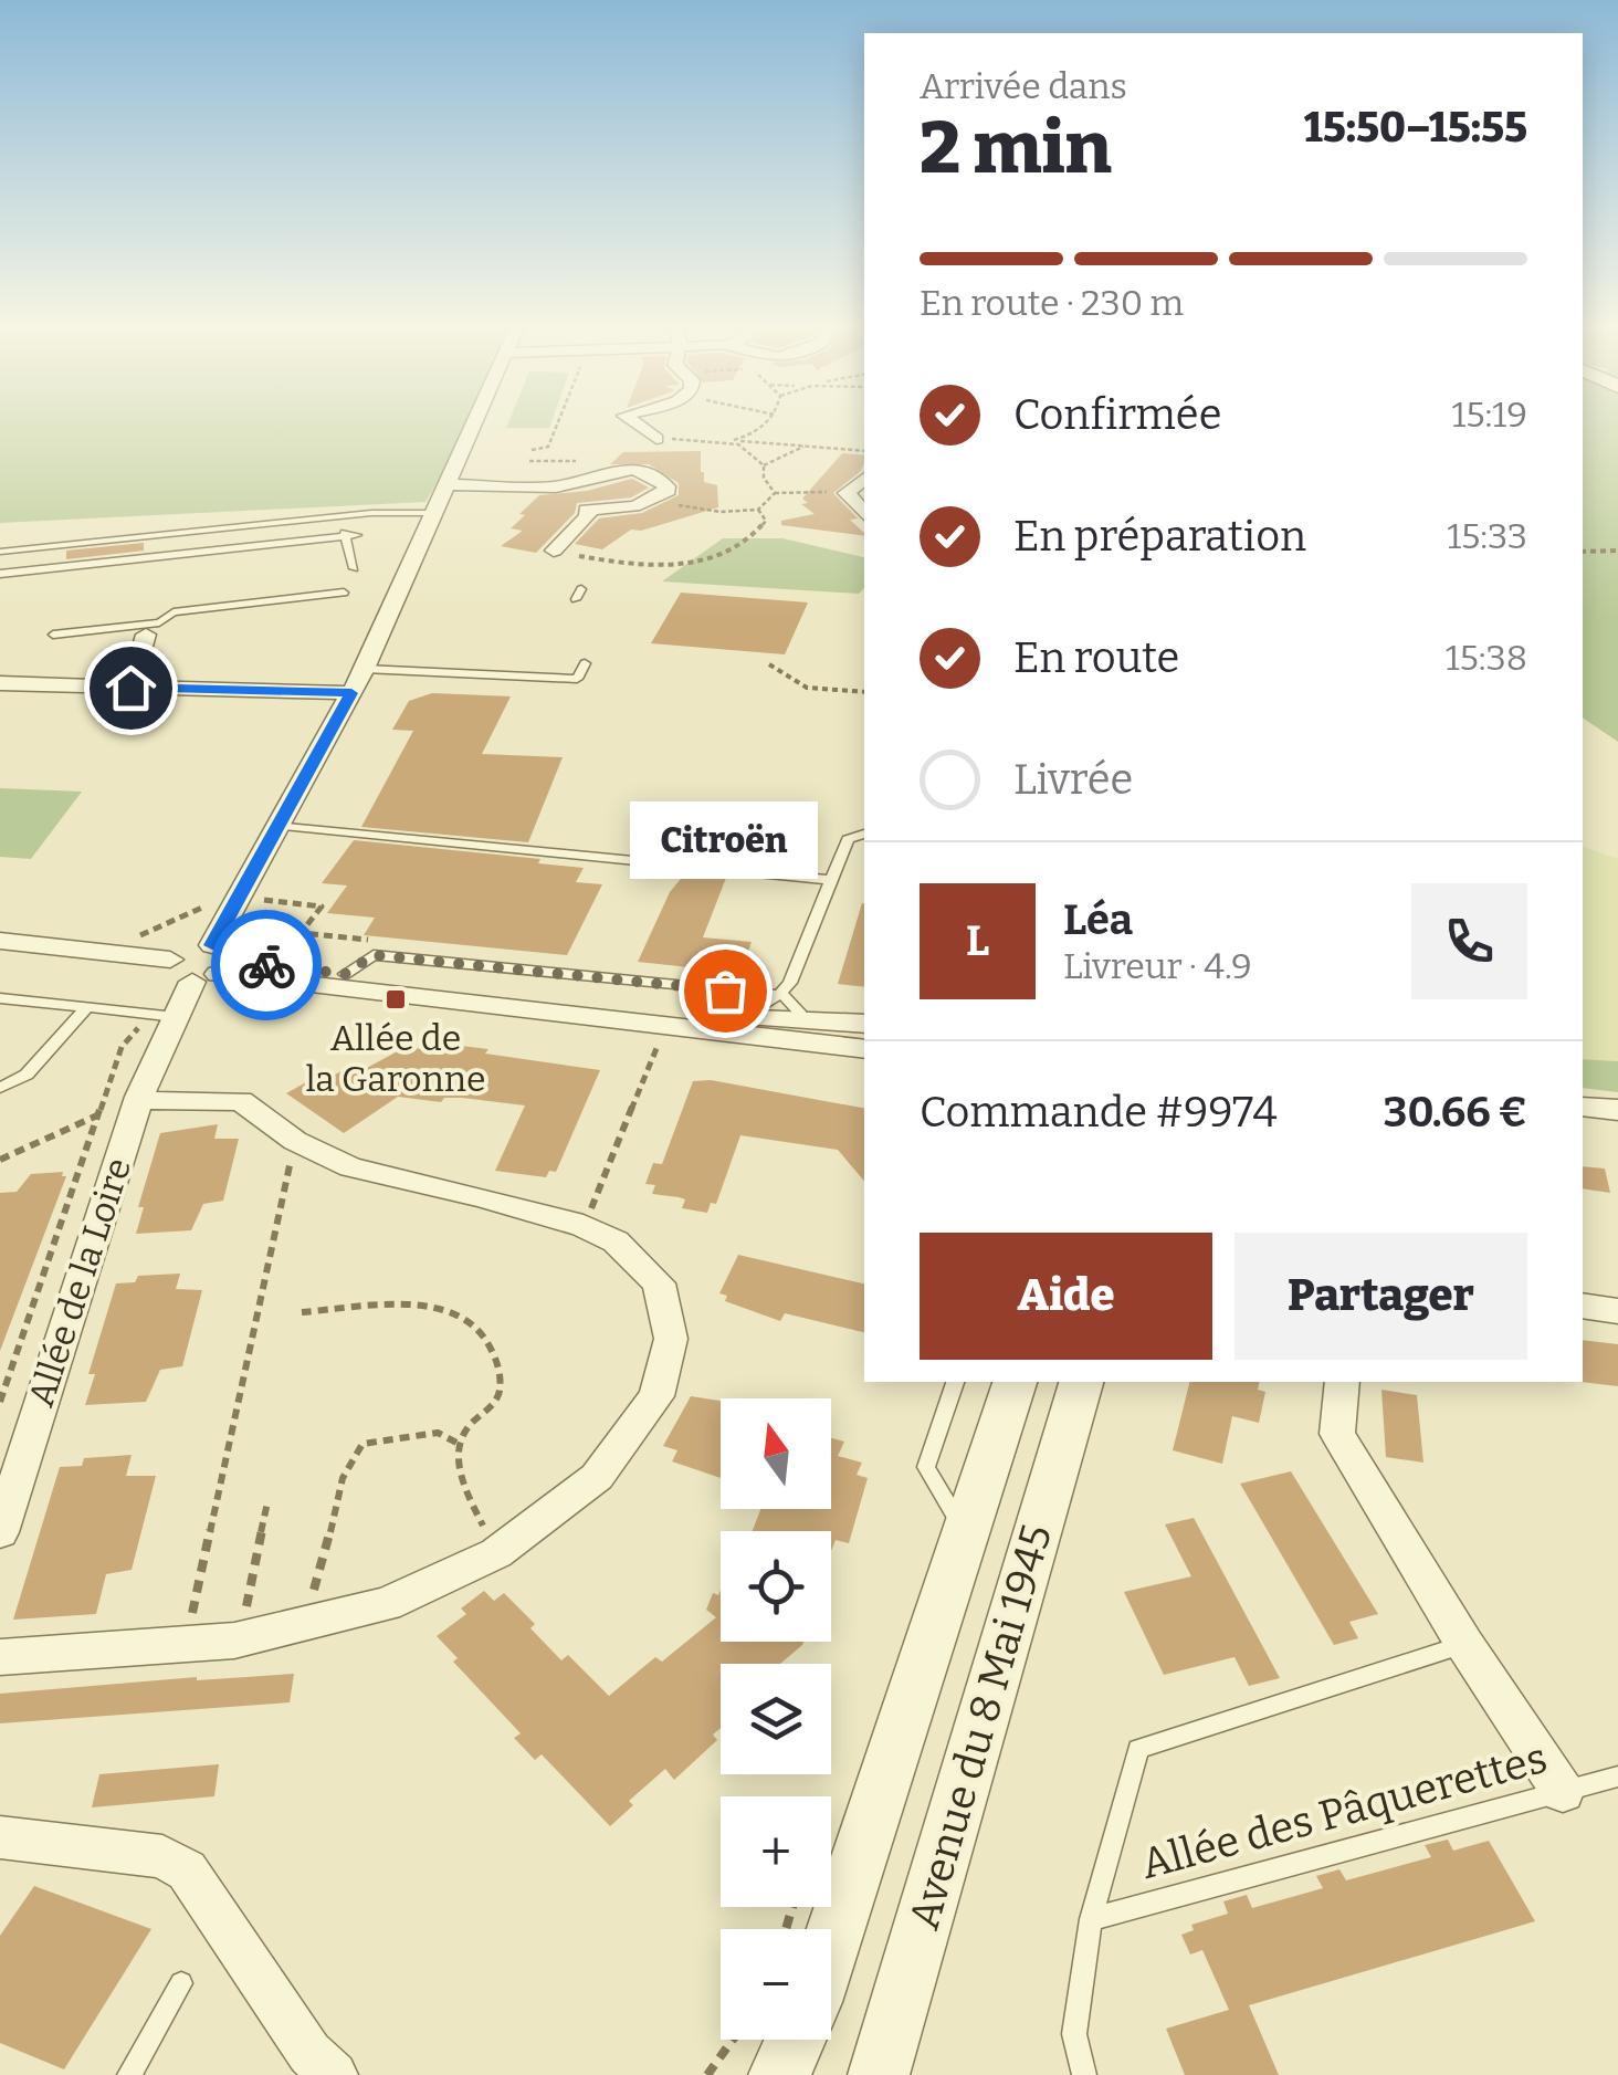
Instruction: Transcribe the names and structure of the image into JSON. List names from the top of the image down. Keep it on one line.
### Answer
{"streets":{"street":["Allée de la Loire","Avenue du 8 Mai 1945"],"lane":["Allée des Pâquerettes"]},"places":{"other":["Citroën"],"transit":["Allée de la Garonne"]},"north":"top","page":{"heading":["2 min","Arrivée dans","15:50–15:55"],"panel":["Léa","Livreur · 4.9","Commande #9974","30.66 €"],"bar":"En route · 230 m","list":[["Confirmée","15:19"],["En préparation","15:33"],["En route","15:38"],"Livrée"],"bubble":"Citroën","round":"L","buttons":["Aide","Partager"],"map_buttons":["+","−"]}}
